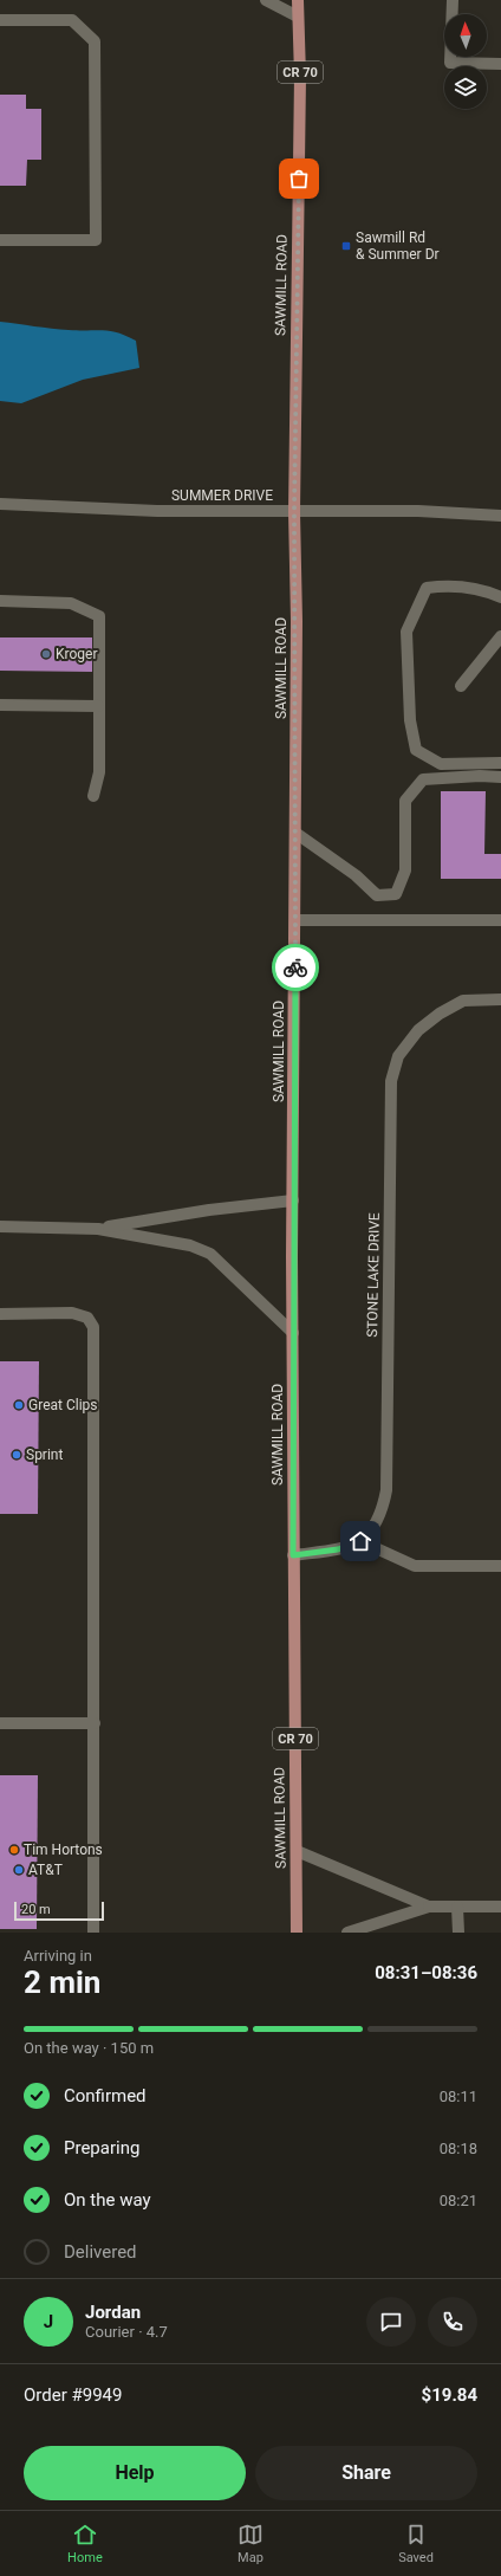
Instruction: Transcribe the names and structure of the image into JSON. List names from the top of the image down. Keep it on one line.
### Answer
{"streets":{"main road":["CR 70","SAWMILL ROAD"],"street":["SUMMER DRIVE","STONE LAKE DRIVE"]},"crossings":[["SAWMILL ROAD","SUMMER DRIVE"]],"places":{"transit":["Sawmill Rd & Summer Dr"],"other":["Kroger","Great Clips","Sprint","Tim Hortons","AT&T"]},"scale_bar":"20 m","north":"top","page":{"scale":"20 m","heading":["2 min","Arriving in","08:31–08:36"],"panel":["Jordan","Courier · 4.7","Order #9949","$19.84"],"bar":"On the way · 150 m","list":[["Confirmed","08:11"],["Preparing","08:18"],["On the way","08:21"],"Delivered"],"round":"J","buttons":["Help","Share"],"tabs":["Home","Map","Saved"]}}
